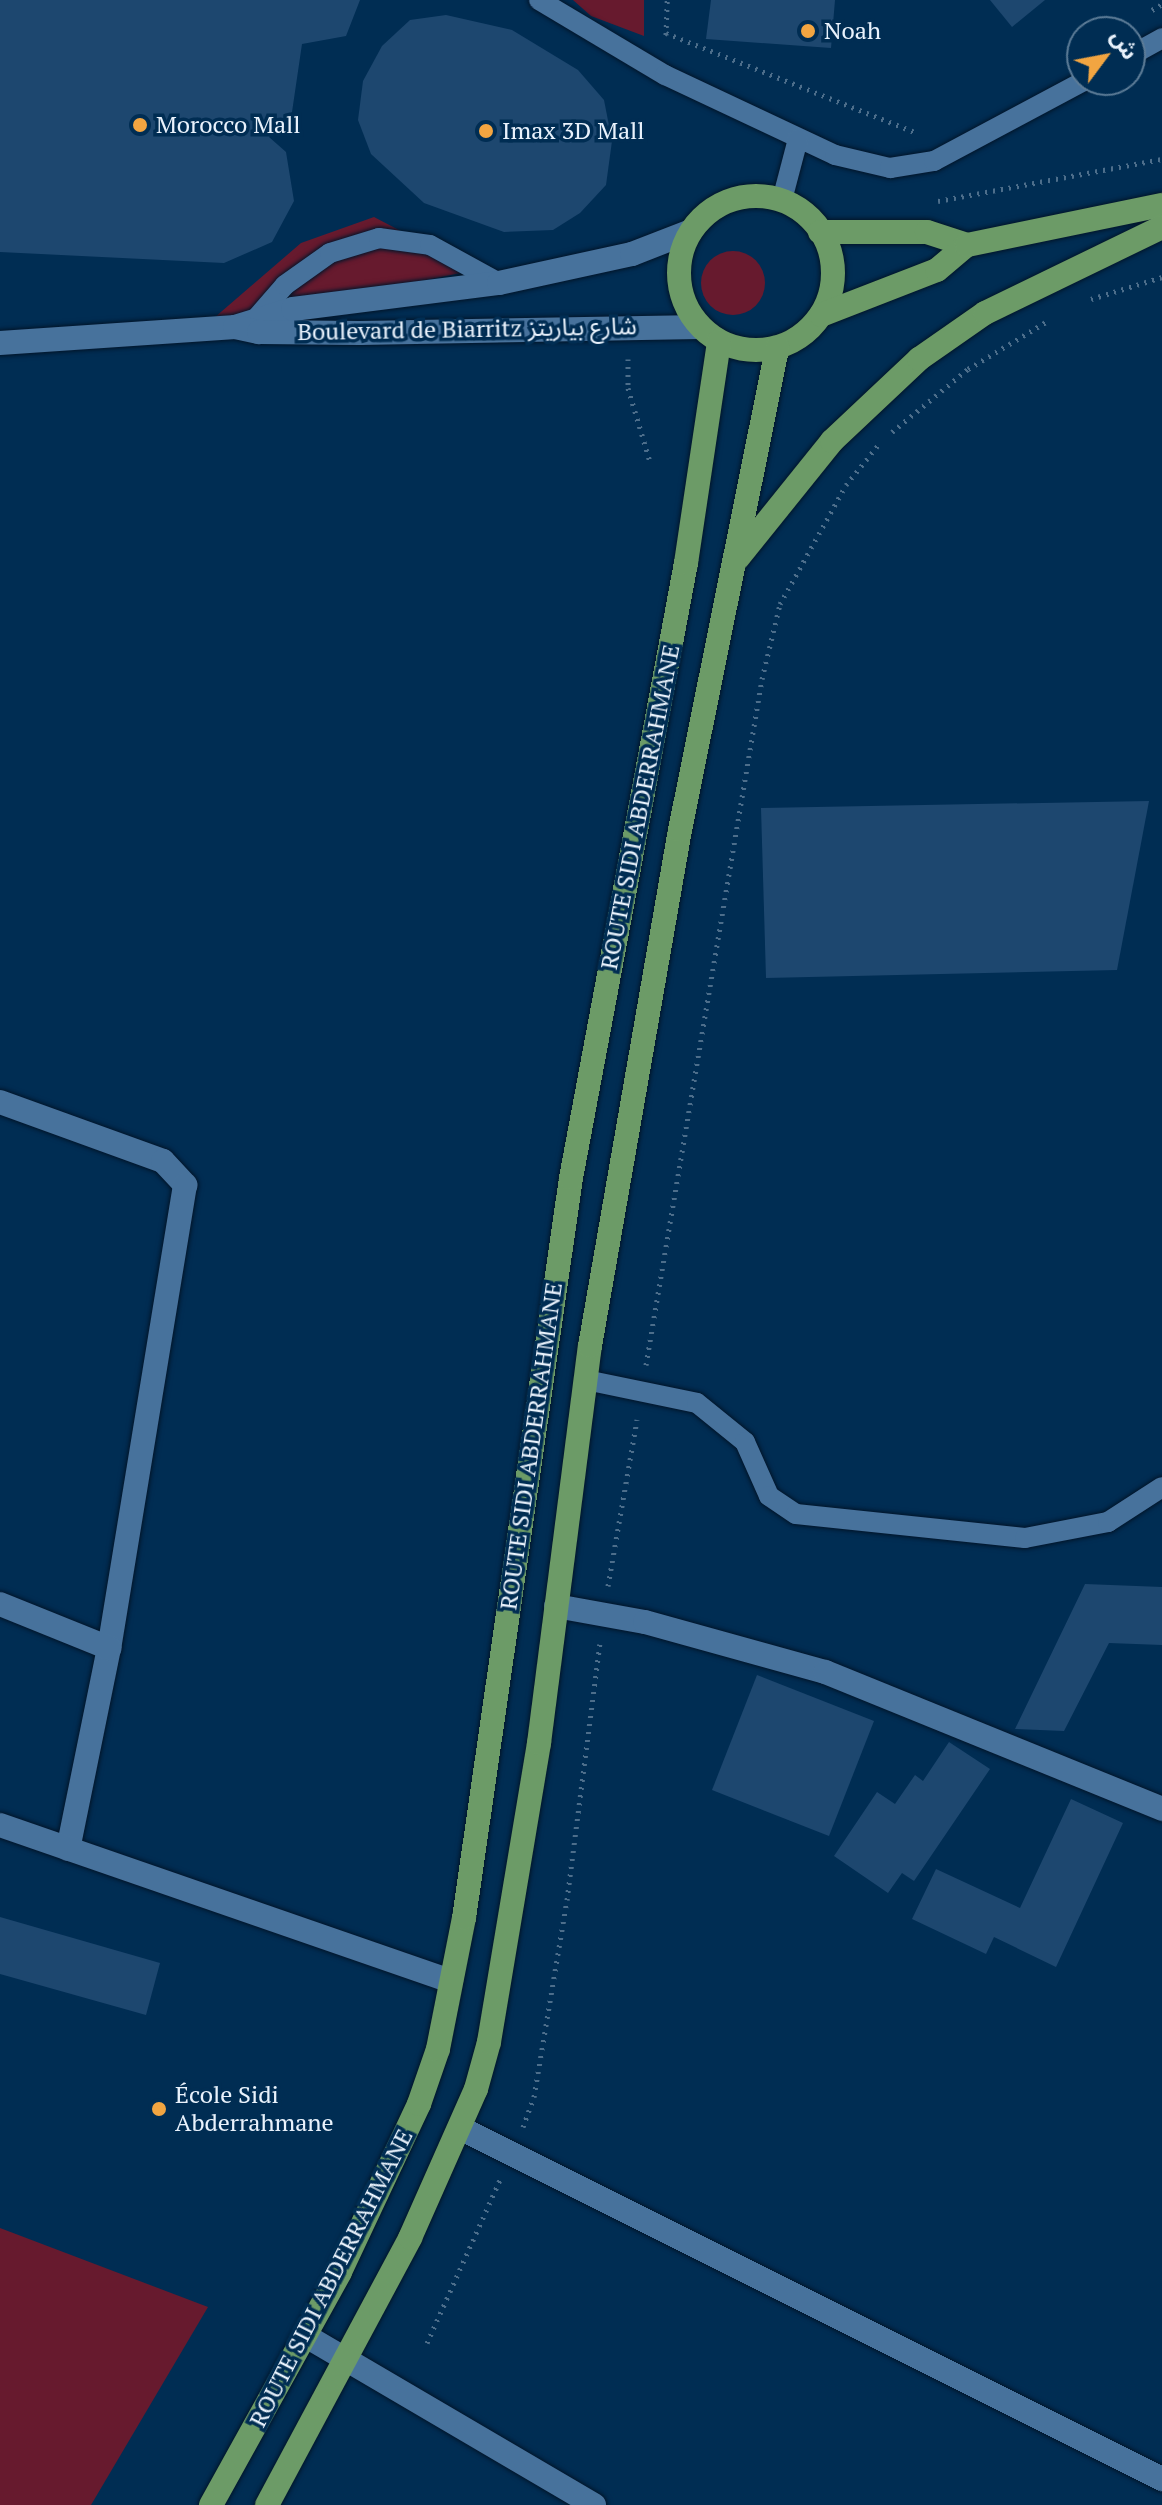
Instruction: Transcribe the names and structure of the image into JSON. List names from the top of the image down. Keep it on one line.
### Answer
{"streets":{"main road":["ROUTE SIDI ABDERRAHMANE"],"street":["Boulevard de Biarritz شارع بياريتز"]},"crossings":[["Boulevard de Biarritz شارع بياريتز","ROUTE SIDI ABDERRAHMANE"]],"places":["Noah","Morocco Mall","Imax 3D Mall","École Sidi Abderrahmane"],"north":"top right"}
